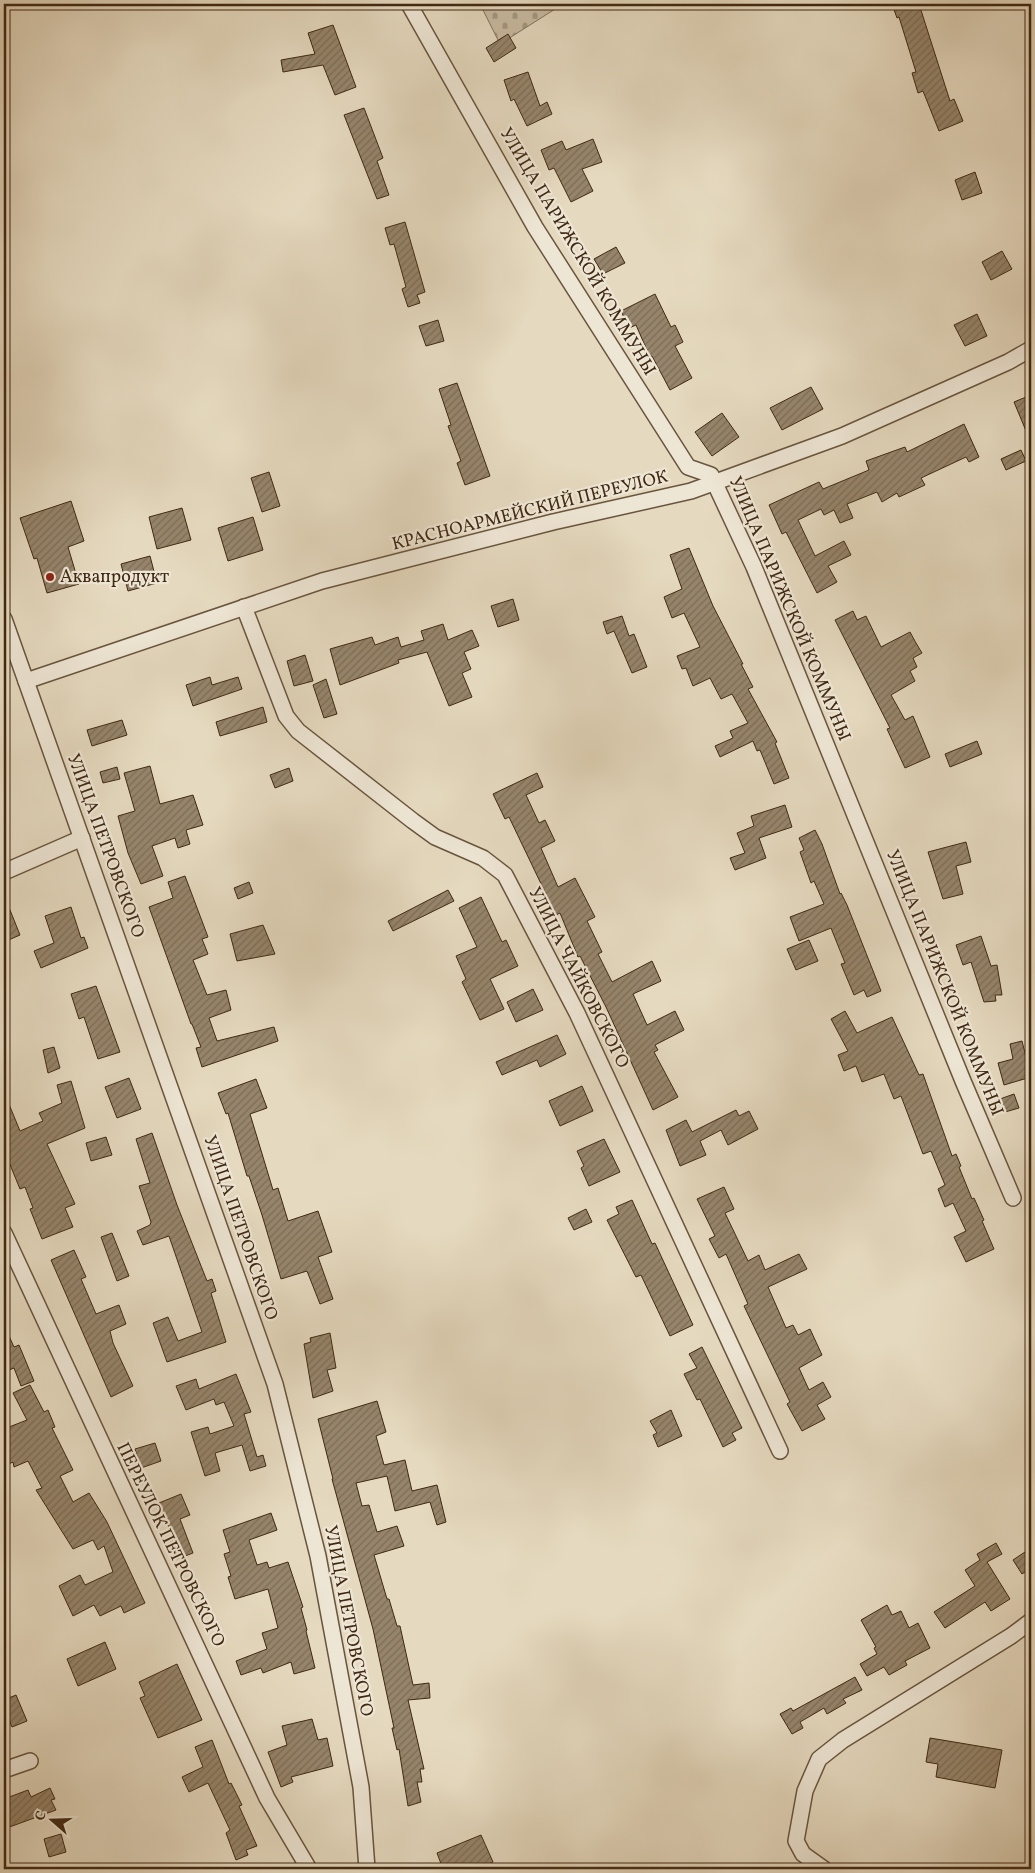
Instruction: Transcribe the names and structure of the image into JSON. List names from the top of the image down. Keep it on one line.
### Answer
{"streets":{"street":["УЛИЦА ПАРИЖСКОЙ КОММУНЫ","КРАСНОАРМЕЙСКИЙ ПЕРЕУЛОК","УЛИЦА ПЕТРОВСКОГО","УЛИЦА ЧАЙКОВСКОГО","ПЕРЕУЛОК ПЕТРОВСКОГО"]},"crossings":[["УЛИЦА ПАРИЖСКОЙ КОММУНЫ","КРАСНОАРМЕЙСКИЙ ПЕРЕУЛОК"],["КРАСНОАРМЕЙСКИЙ ПЕРЕУЛОК","УЛИЦА ПЕТРОВСКОГО"],["КРАСНОАРМЕЙСКИЙ ПЕРЕУЛОК","УЛИЦА ЧАЙКОВСКОГО"]],"places":["Аквапродукт"],"north":"left"}
